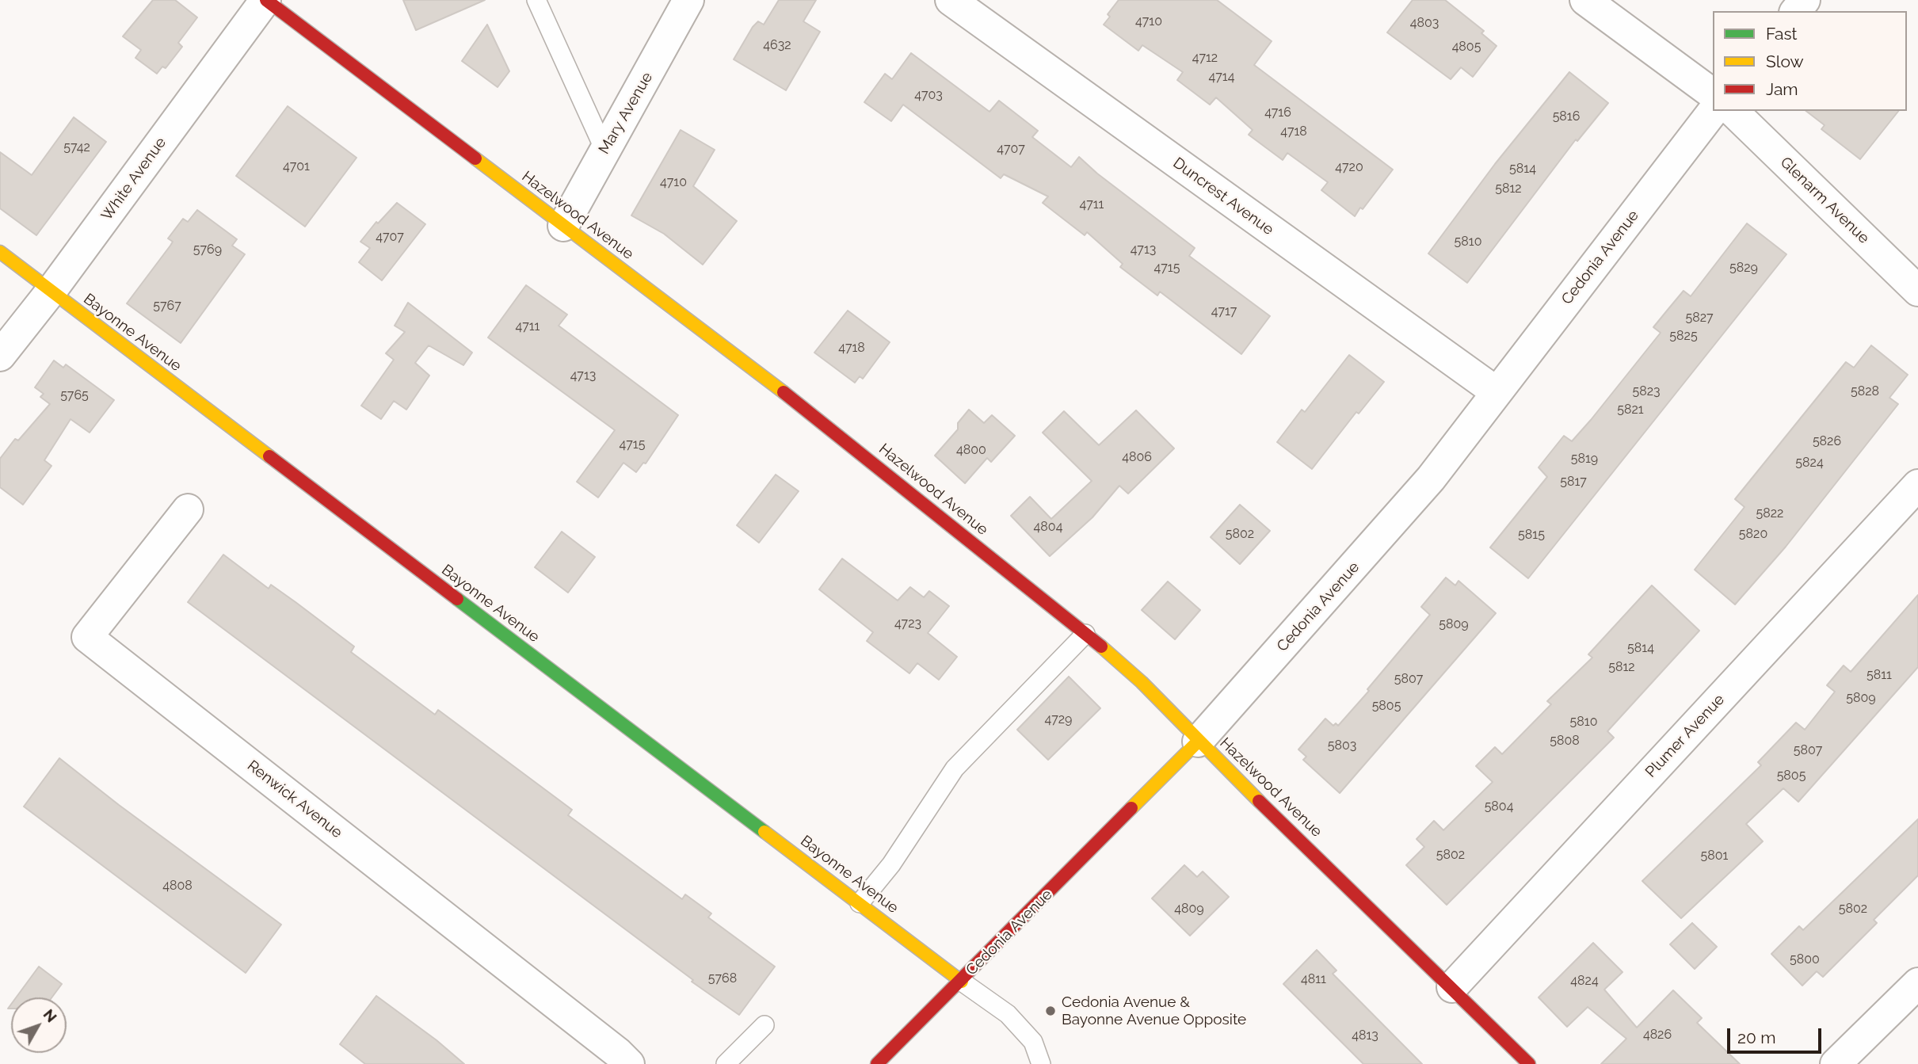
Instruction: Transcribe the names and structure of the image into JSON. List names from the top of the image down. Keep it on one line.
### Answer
{"streets":{"street":["Mary Avenue","White Avenue","Duncrest Avenue","Glenarm Avenue","Hazelwood Avenue","Cedonia Avenue","Bayonne Avenue","Plumer Avenue","Renwick Avenue"]},"crossings":[["Mary Avenue","Hazelwood Avenue"],["White Avenue","Hazelwood Avenue"],["White Avenue","Bayonne Avenue"],["Duncrest Avenue","Cedonia Avenue"],["Hazelwood Avenue","Cedonia Avenue"],["Hazelwood Avenue","Plumer Avenue"],["Cedonia Avenue","Bayonne Avenue"]],"places":["Cedonia Avenue & Bayonne Avenue Opposite"],"house_numbers":["4710","4803","4632","4805","4712","4714","4703","4716","5816","4718","5742","4707","4701","4720","5814","4710","5812","4711","4707","5810","5769","4713","4715","5829","5767","4717","5827","4711","5825","4718","4713","5823","5828","5765","5821","5826","4715","4800","4806","5819","5824","5817","5822","4804","5802","5820","5815","4723","5809","5814","5812","5811","5807","5809","5805","4729","5810","5808","5803","5807","5805","5804","5802","5801","4808","4809","5802","5800","5768","4811","4824","4826","4813"],"legend":["Fast","Slow","Jam"],"scale_bar":"20 m","north":"top right"}
